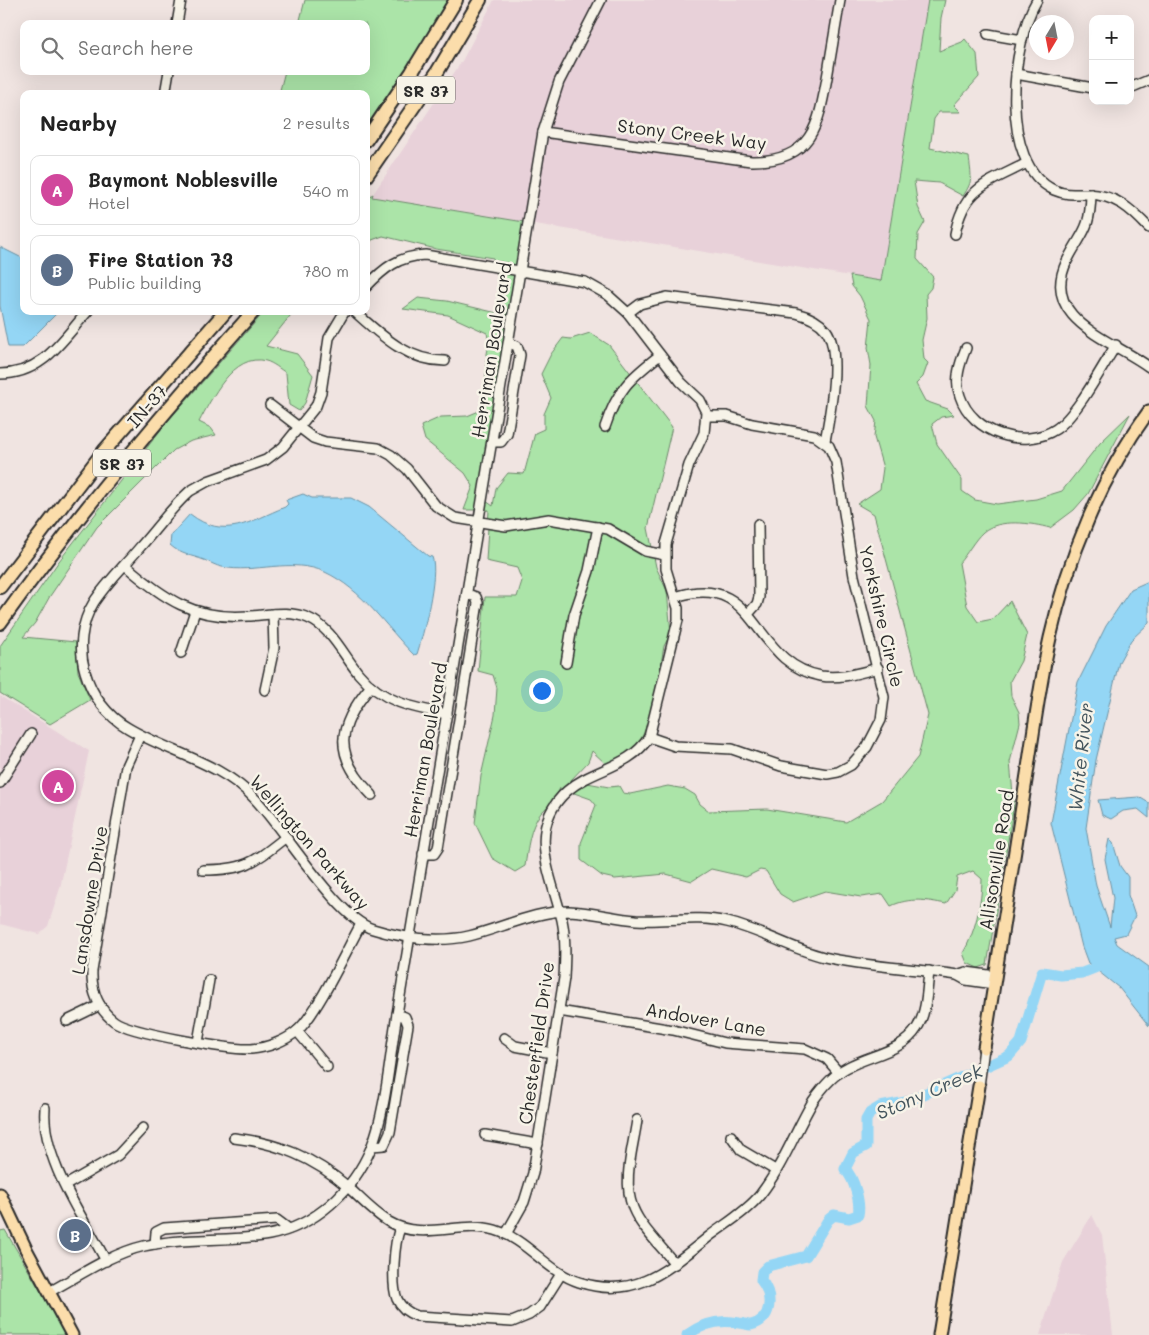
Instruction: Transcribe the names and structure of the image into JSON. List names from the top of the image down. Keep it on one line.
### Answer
{"streets":{"highway":["SR 37","IN-37"],"main road":["Allisonville Road"],"street":["Stony Creek Way","Herriman Boulevard","Yorkshire Circle","Wellington Parkway","Lansdowne Drive","Andover Lane","Chesterfield Drive"]},"crossings":[["Stony Creek Way","Herriman Boulevard"],["Herriman Boulevard","Wellington Parkway"],["Yorkshire Circle","Chesterfield Drive"],["Wellington Parkway","Allisonville Road"],["Wellington Parkway","Lansdowne Drive"],["Wellington Parkway","Chesterfield Drive"],["Andover Lane","Chesterfield Drive"]],"water":["White River","Stony Creek"],"north":"bottom","page":{"map_buttons":["+","−"],"search":"Search here","heading":["Nearby","2 results"],"list":[{"mark":"A","name":"Baymont Noblesville","note":"Hotel","value":"540 m"},{"mark":"B","name":"Fire Station 73","note":"Public building","value":"780 m"}],"pins":["A","B"]}}
